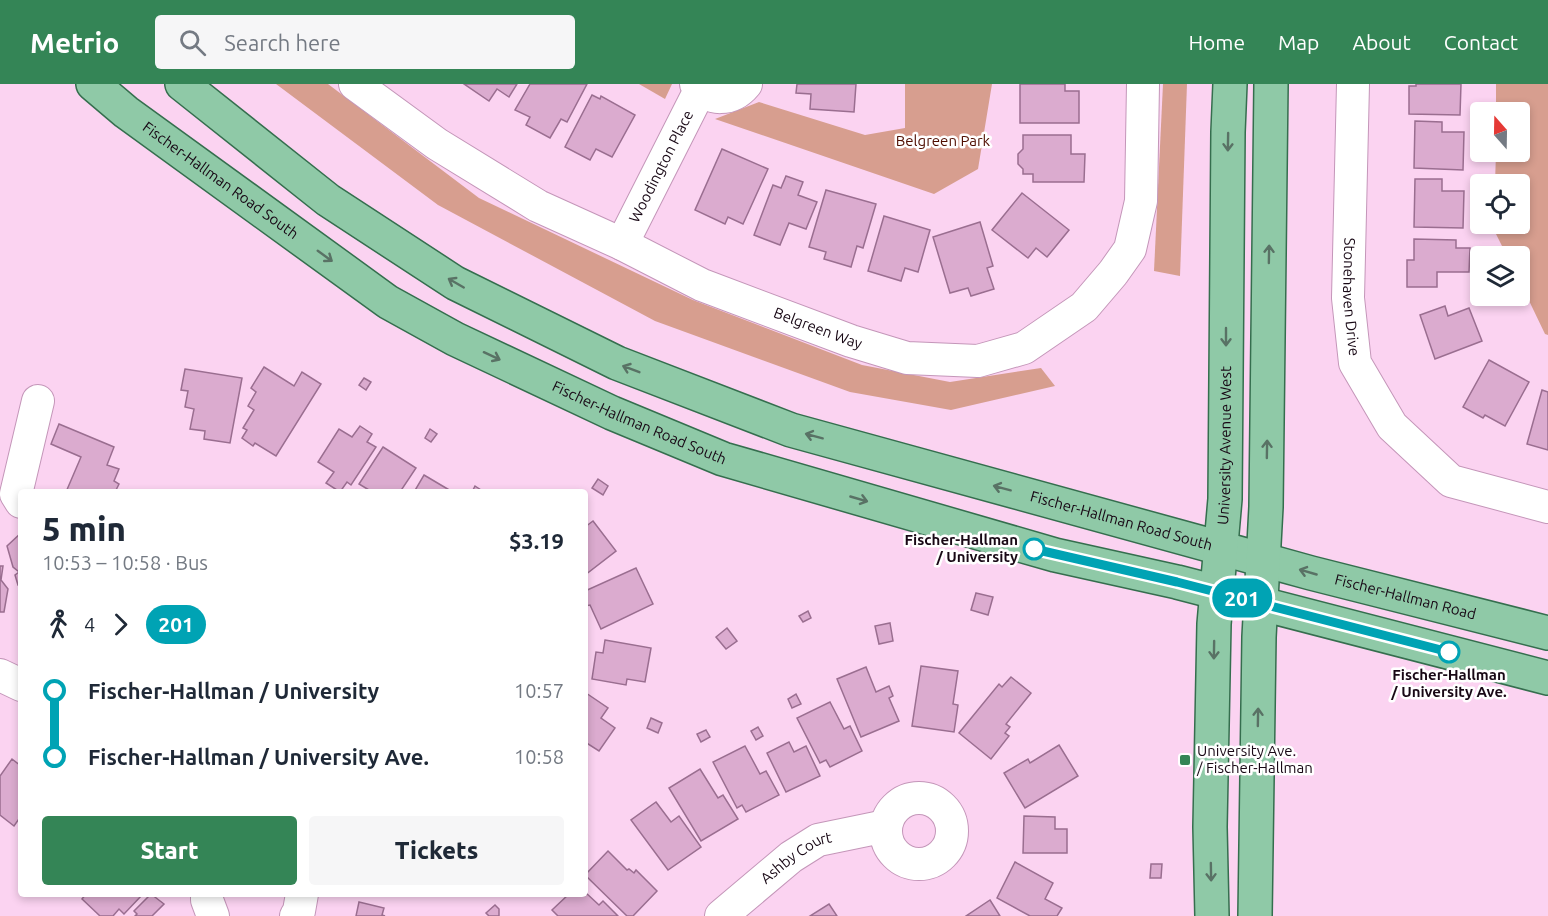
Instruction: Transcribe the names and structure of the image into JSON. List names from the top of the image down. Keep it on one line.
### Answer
{"streets":{"main road":["Fischer-Hallman Road South","University Avenue West","Fischer-Hallman Road"],"street":["Woodington Place","Stonehaven Drive","Belgreen Way","Ashby Court"]},"crossings":[["Woodington Place","Belgreen Way"],["Fischer-Hallman Road South","University Avenue West"],["Fischer-Hallman Road South","Fischer-Hallman Road"]],"parks":["Belgreen Park"],"places":{"other":["Fischer-Hallman / University","Fischer-Hallman / University Ave."],"transit":["University Ave. / Fischer-Hallman"]},"lines":["bus line 201"],"north":"top","page":{"header":"Metrio","search":"Search here","nav":["Home","Map","About","Contact"],"on_map":"201","heading":["5 min","10:53 – 10:58 · Bus","$3.19"],"legs":["4","201"],"list":[{"name":"Fischer-Hallman / University","value":"10:57"},{"name":"Fischer-Hallman / University Ave.","value":"10:58"}],"buttons":["Start","Tickets"]}}
